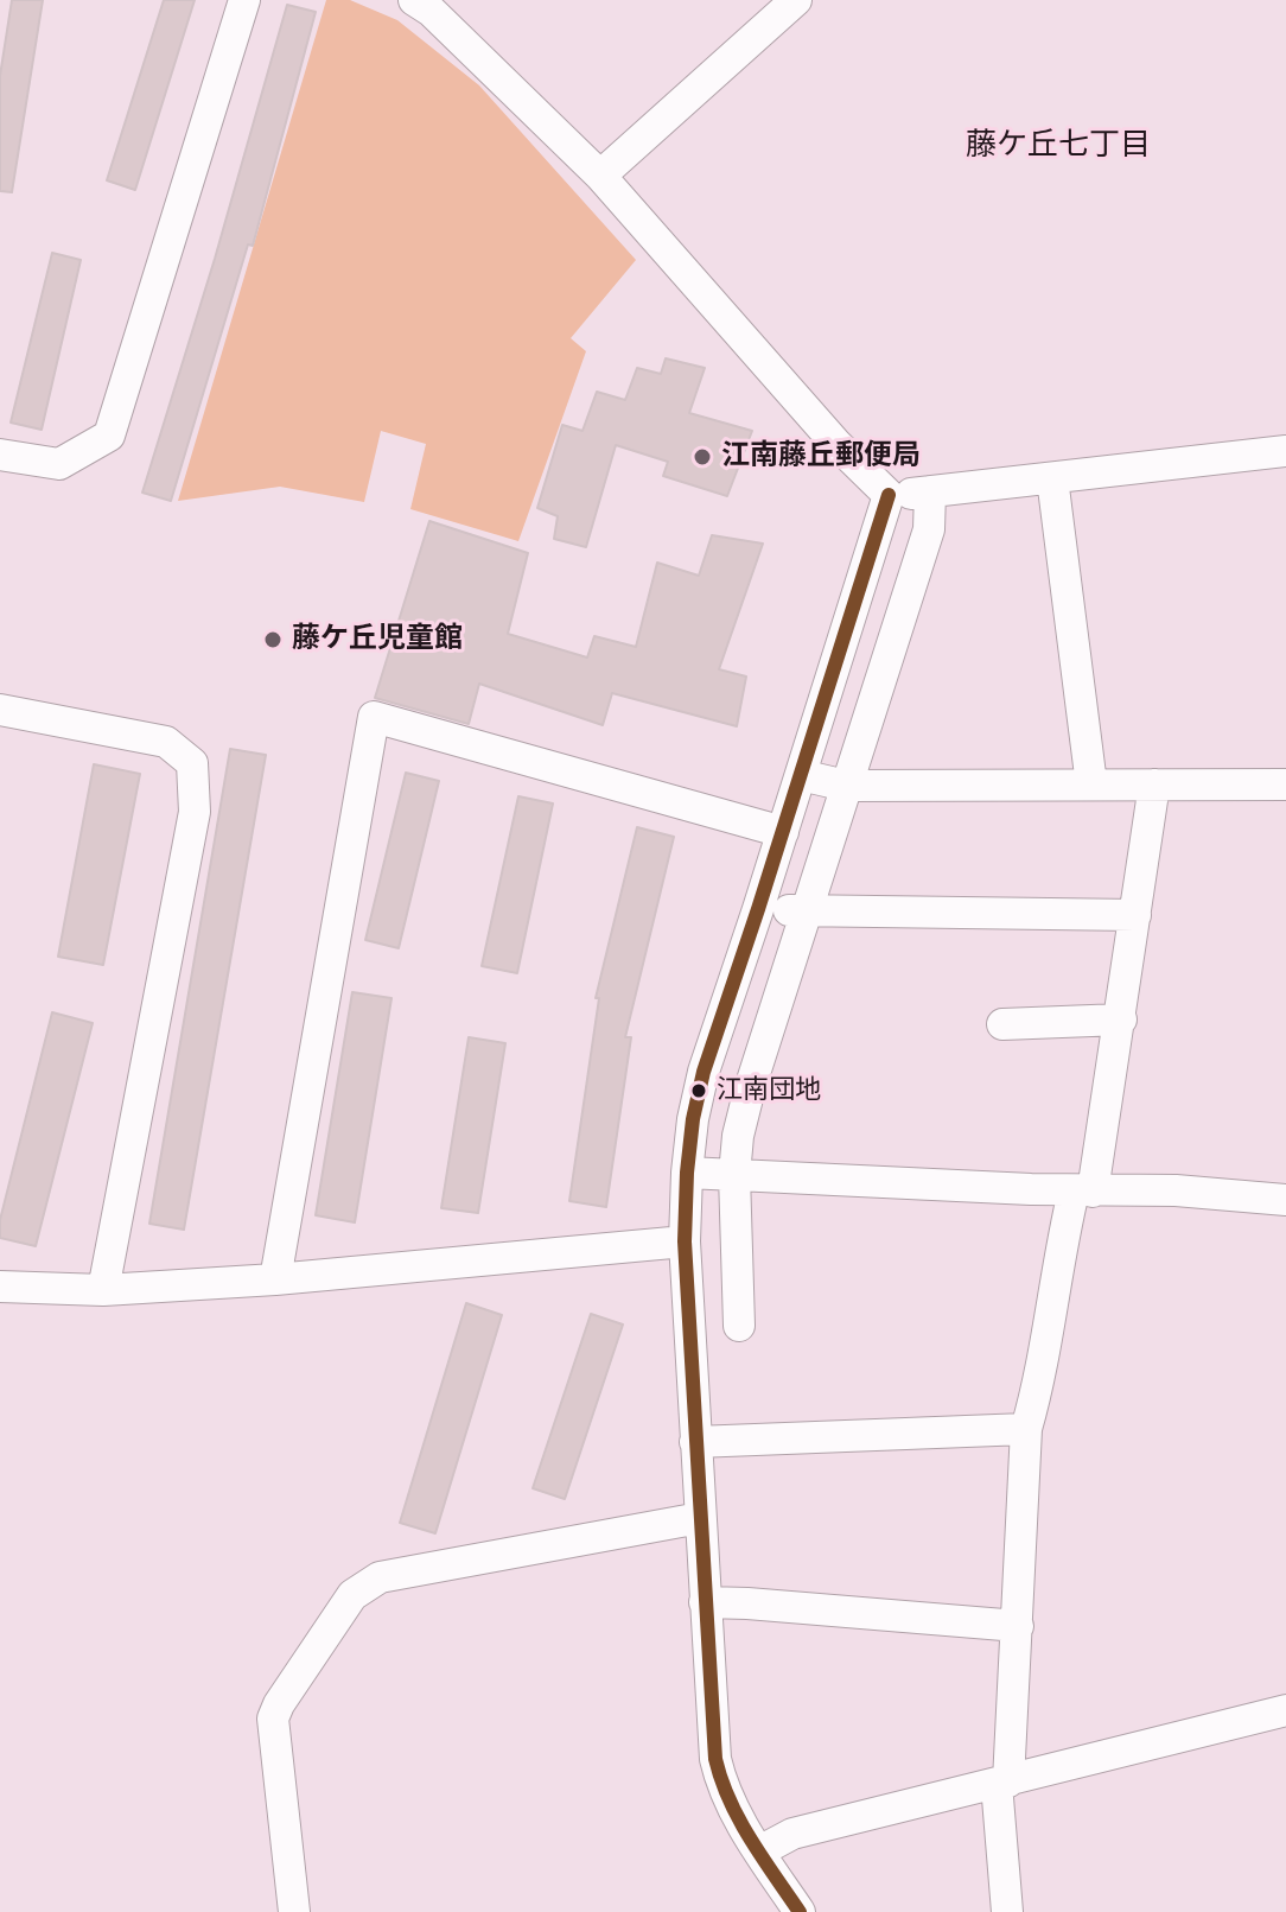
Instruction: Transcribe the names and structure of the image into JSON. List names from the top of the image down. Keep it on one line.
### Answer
{"districts":["藤ケ丘七丁目"],"places":["江南藤丘郵便局","藤ケ丘児童館","江南団地"]}
